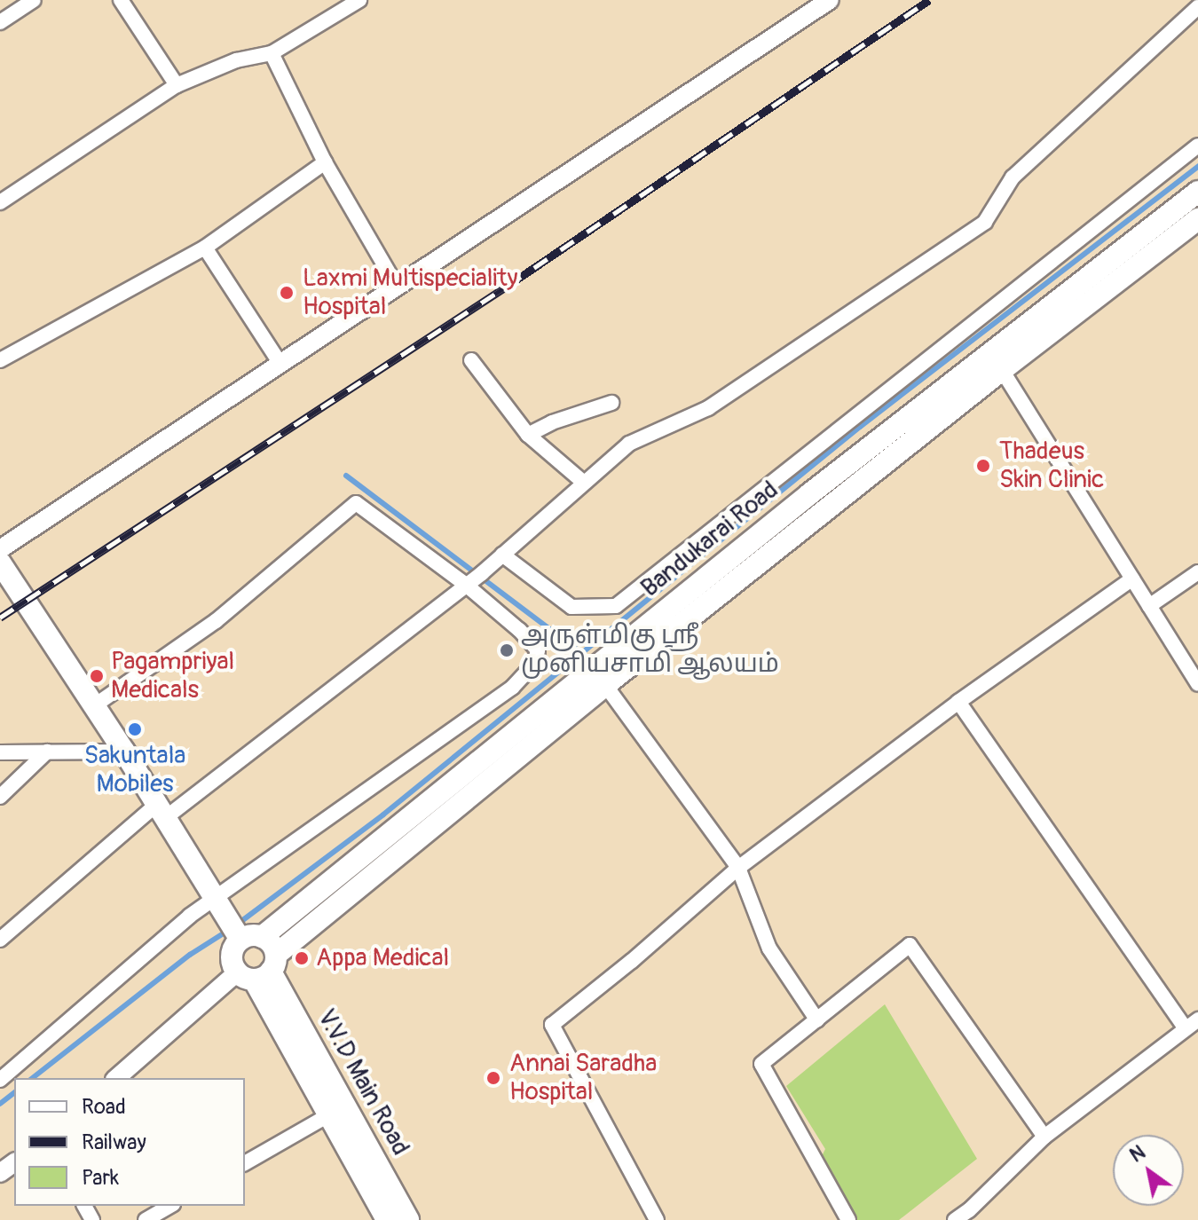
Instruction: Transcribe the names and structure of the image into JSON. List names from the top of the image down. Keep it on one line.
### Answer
{"streets":{"main road":["Bandukarai Road","V.V.D Main Road"]},"crossings":[["Bandukarai Road","V.V.D Main Road"]],"places":["Laxmi Multispeciality Hospital","Thadeus Skin Clinic","அருள்மிகு ஶ்ரீ முனியசாமி ஆலயம்","Pagampriyal Medicals","Sakuntala Mobiles","Appa Medical","Annai Saradha Hospital"],"legend":["Road","Railway","Park"],"north":"top left"}
